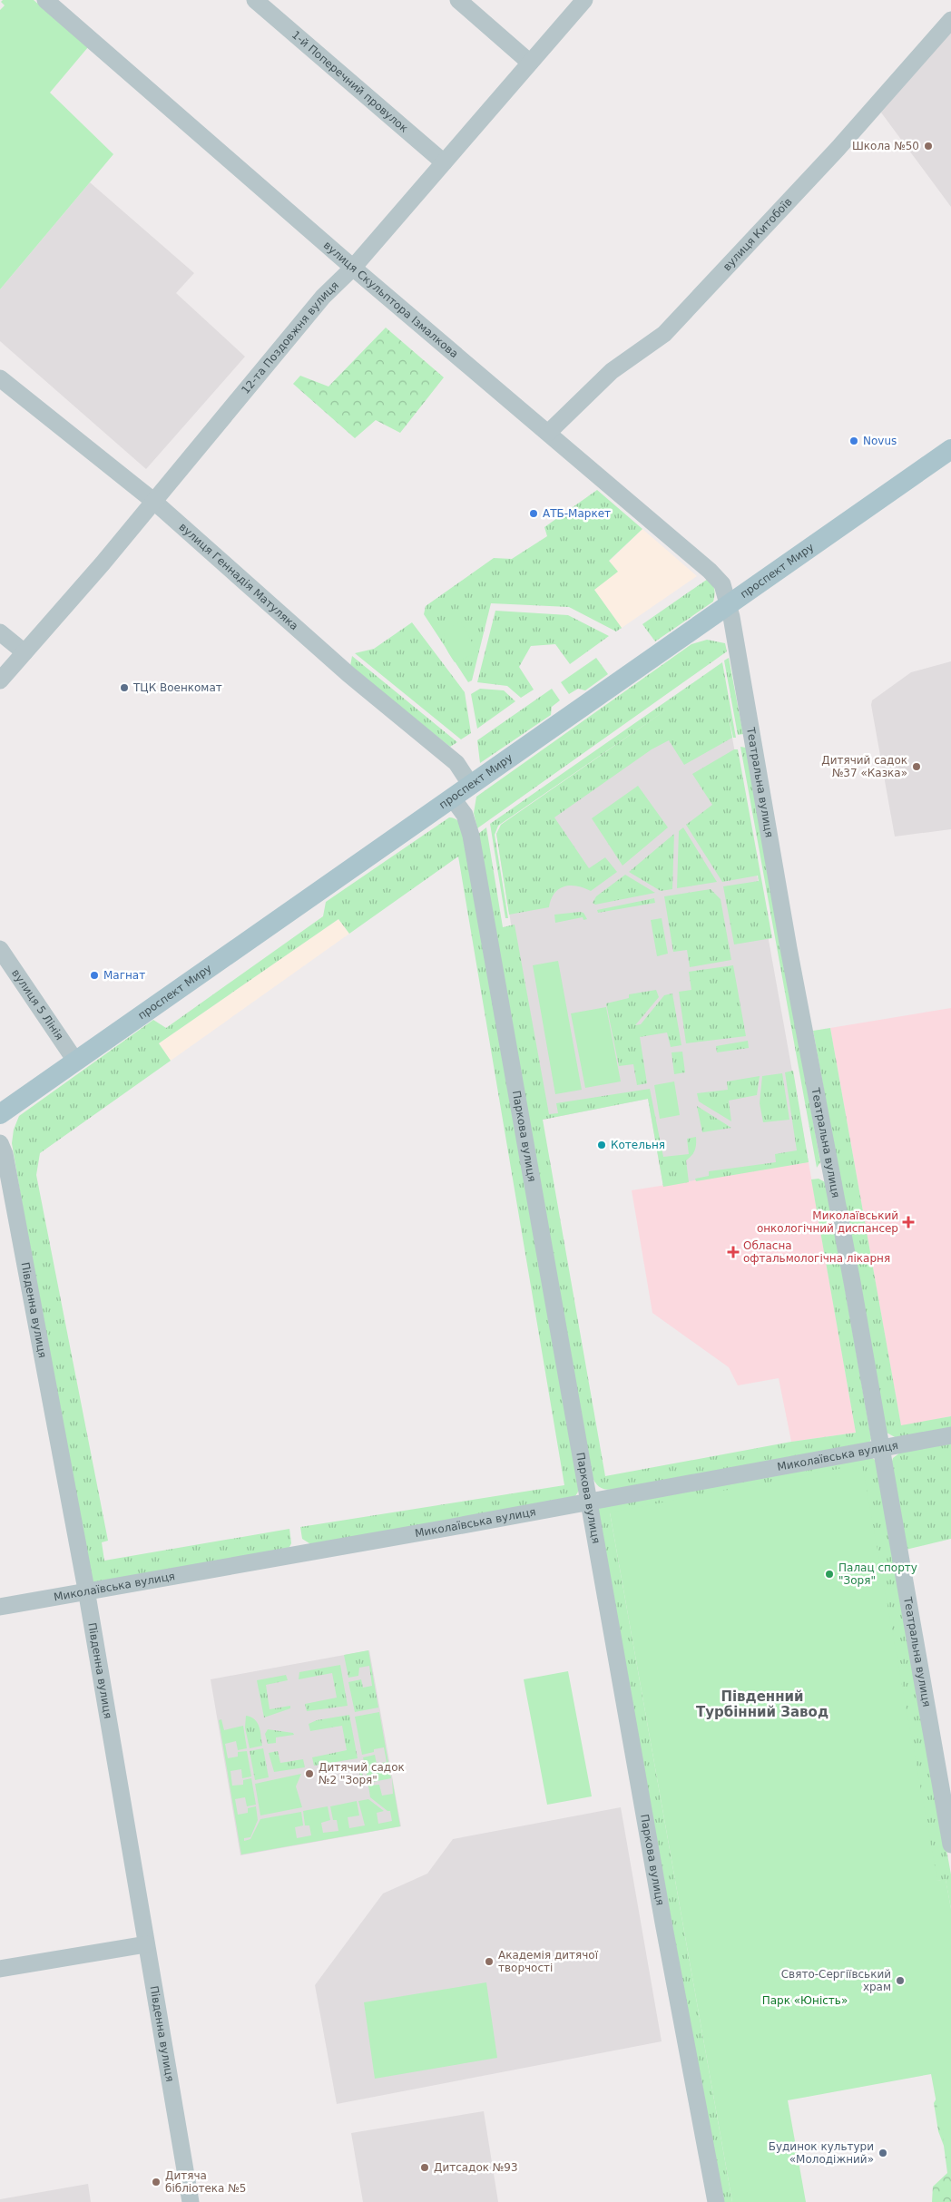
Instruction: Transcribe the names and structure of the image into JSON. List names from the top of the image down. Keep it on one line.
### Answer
{"streets":{"main road":["проспект Миру"],"street":["1-й Поперечний провулок","вулиця Китобоїв","вулиця Скульптора Ізмалкова","12-та Поздовжня вулиця","вулиця Геннадія Матуляка","Театральна вулиця","вулиця 5 Лінія","Паркова вулиця","Південна вулиця","Миколаївська вулиця"]},"crossings":[["1-й Поперечний провулок","12-та Поздовжня вулиця"],["вулиця Китобоїв","вулиця Скульптора Ізмалкова"],["вулиця Скульптора Ізмалкова","12-та Поздовжня вулиця"],["вулиця Скульптора Ізмалкова","проспект Миру"],["вулиця Скульптора Ізмалкова","Театральна вулиця"],["12-та Поздовжня вулиця","вулиця Геннадія Матуляка"],["проспект Миру","вулиця Геннадія Матуляка"],["проспект Миру","Театральна вулиця"],["проспект Миру","вулиця 5 Лінія"],["проспект Миру","Паркова вулиця"],["Театральна вулиця","Миколаївська вулиця"],["Паркова вулиця","Миколаївська вулиця"],["Південна вулиця","Миколаївська вулиця"]],"districts":["Південний Турбінний Завод"],"parks":["Парк «Юність»"],"places":{"other":["Школа №50","Novus","АТБ-Маркет","ТЦК Военкомат","Дитячий садок №37 «Казка»","Магнат","Котельня","Палац спорту \"Зоря\"","Дитячий садок №2 \"Зоря\"","Академія дитячої творчості","Свято-Сергіївський храм","Будинок культури «Молодіжний»","Дитсадок №93","Дитяча бібліотека №5"],"health":["Миколаївський онкологічний диспансер","Обласна офтальмологічна лікарня"]}}
